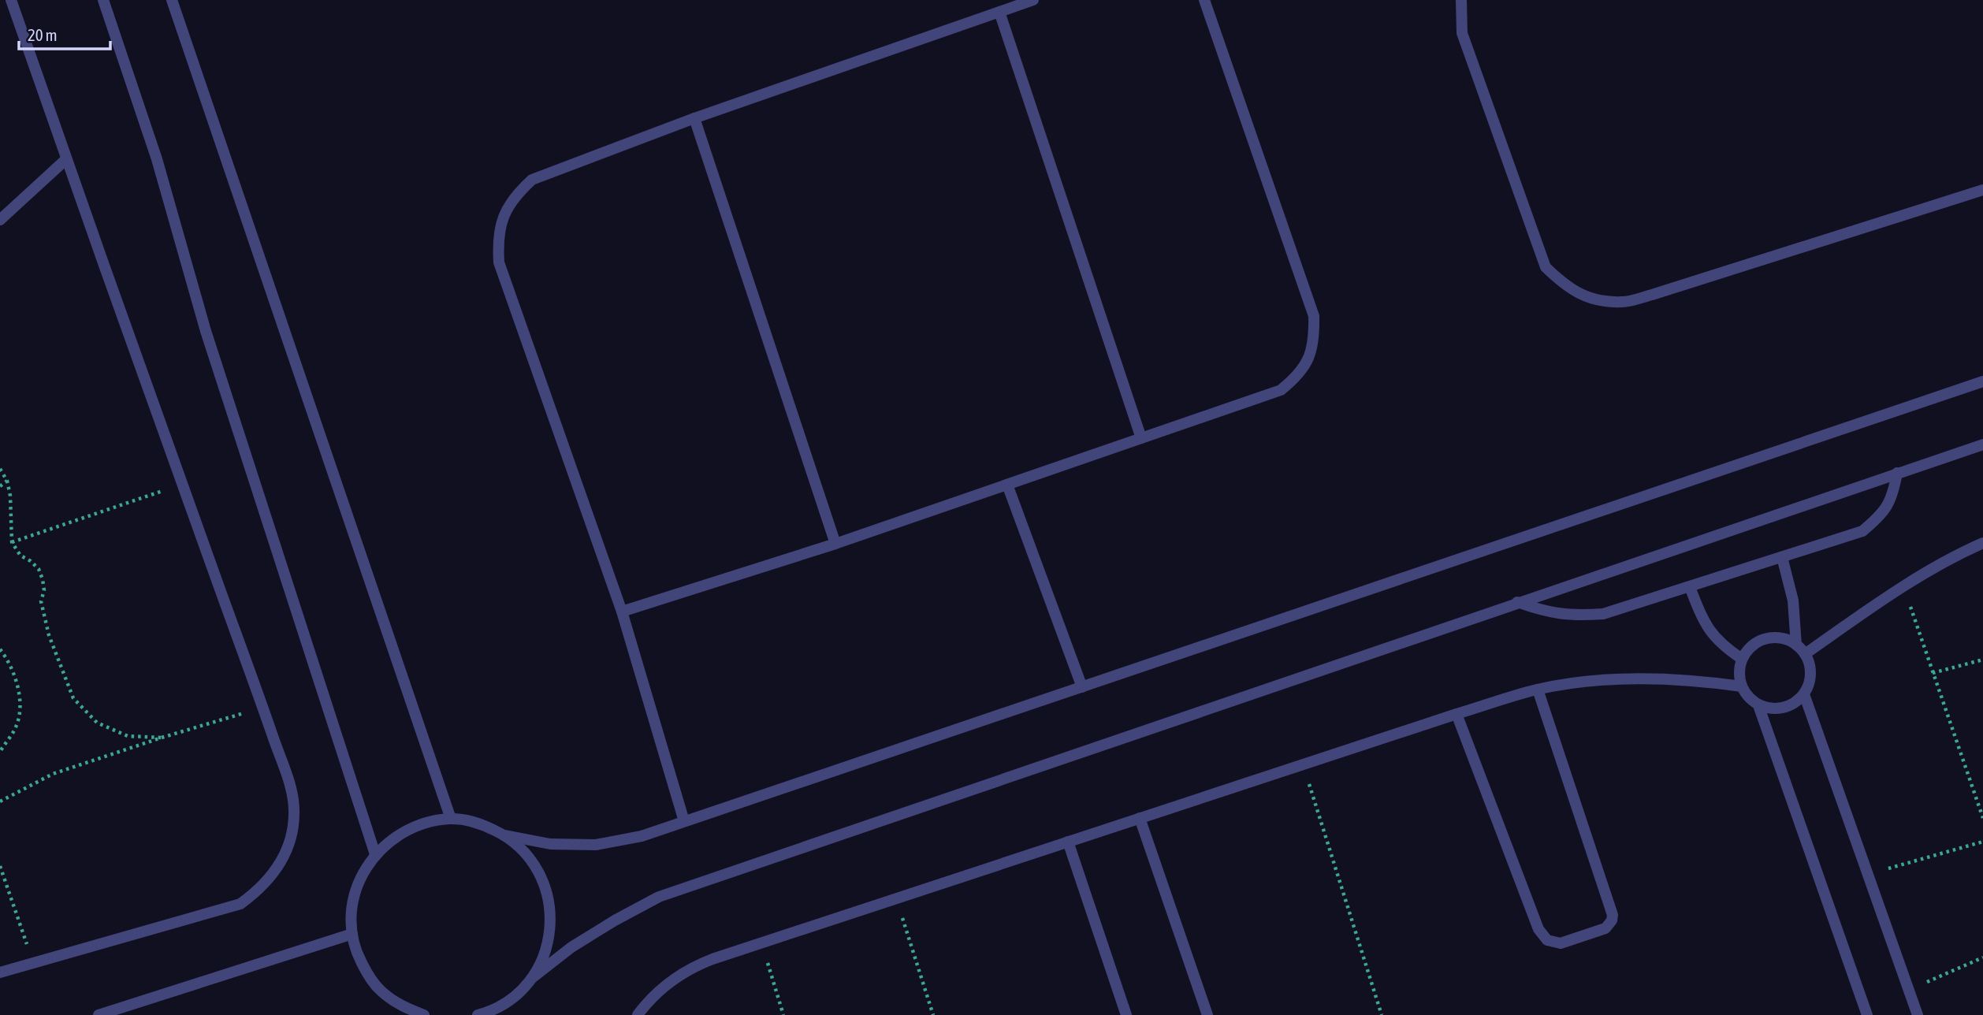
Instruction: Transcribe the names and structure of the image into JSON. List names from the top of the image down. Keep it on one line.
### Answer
{"scale_bar":"20 m"}
